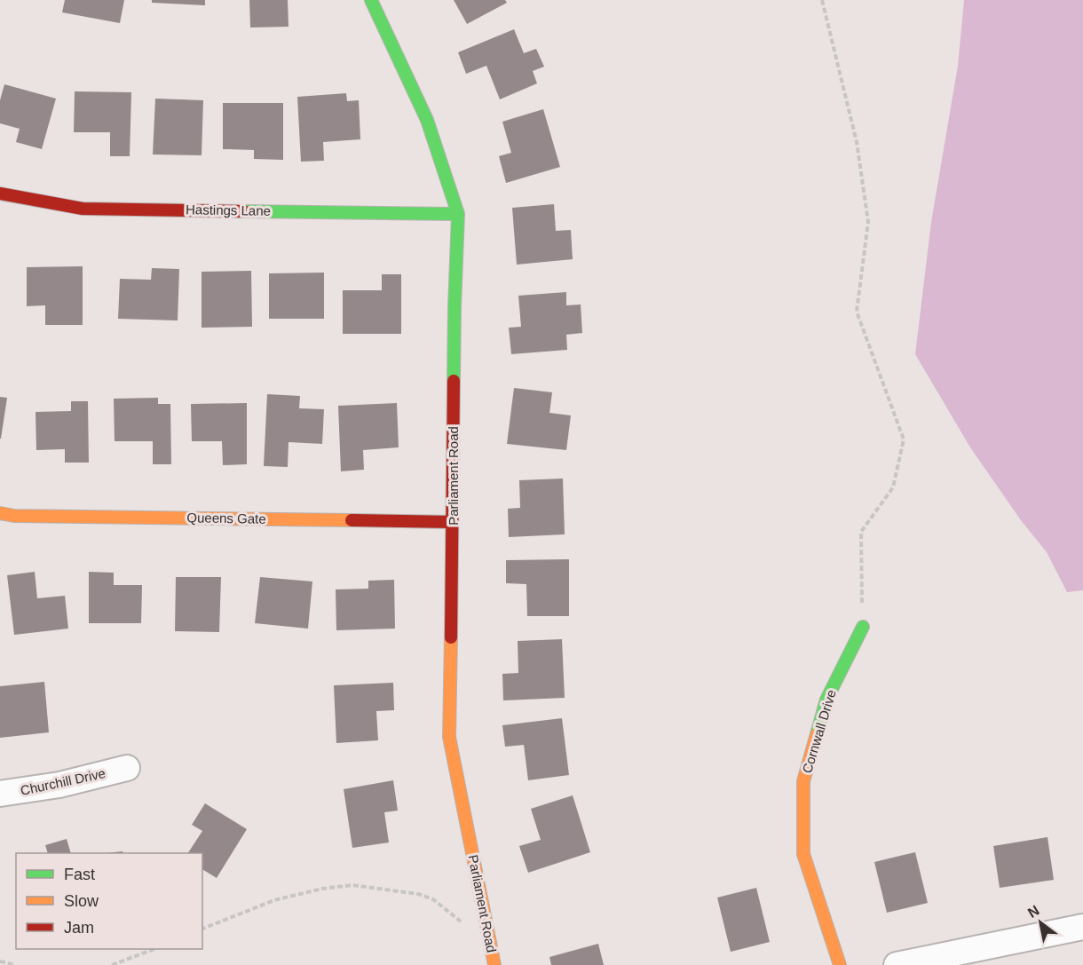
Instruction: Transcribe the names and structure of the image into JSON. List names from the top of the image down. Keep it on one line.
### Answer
{"streets":{"street":["Hastings Lane","Parliament Road","Queens Gate","Cornwall Drive","Churchill Drive"]},"crossings":[["Hastings Lane","Parliament Road"],["Parliament Road","Queens Gate"]],"legend":["Fast","Slow","Jam"],"north":"top left"}
